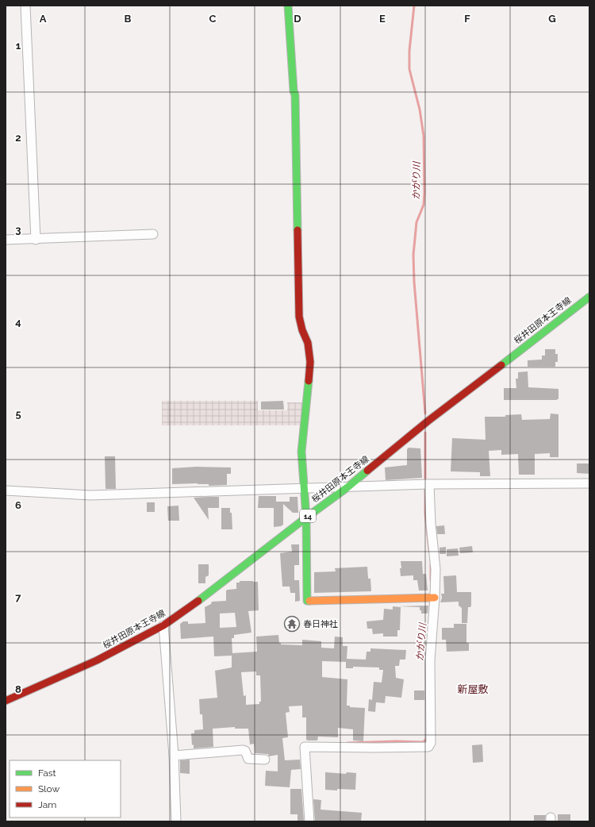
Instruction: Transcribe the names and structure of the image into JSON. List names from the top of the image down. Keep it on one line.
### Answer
{"streets":{"street":["桜井田原本王寺線","14"]},"districts":["新屋敷"],"water":["かがり川"],"places":{"temple":["春日神社"]},"legend":["Fast","Slow","Jam"],"grid":{"columns":["A","B","C","D","E","F","G"],"rows":["1","2","3","4","5","6","7","8"]}}
